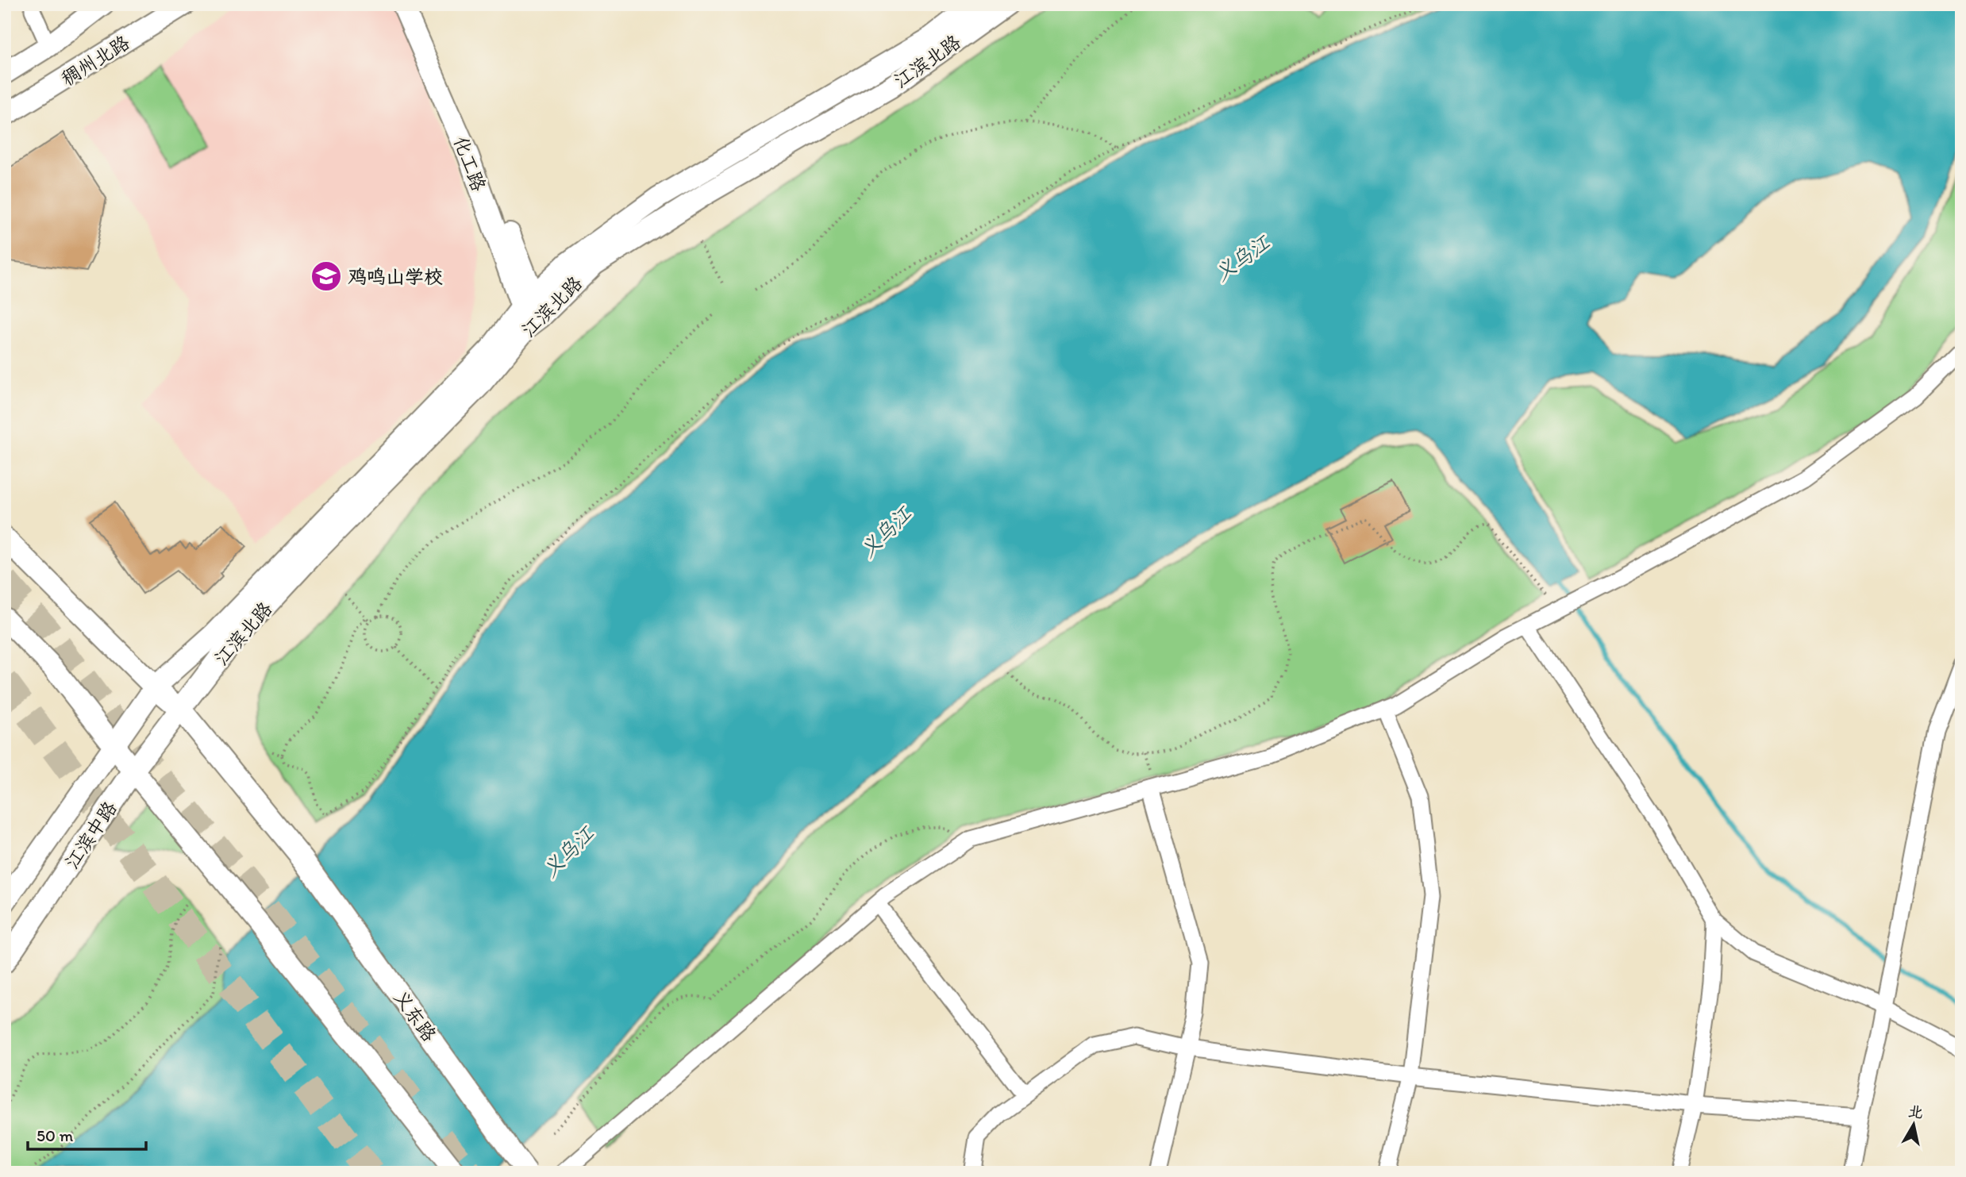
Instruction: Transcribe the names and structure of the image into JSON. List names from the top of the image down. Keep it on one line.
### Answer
{"streets":{"main road":["稠州北路","江滨北路","化工路","江滨中路","义东路"]},"crossings":[["江滨北路","化工路"],["江滨北路","江滨中路"],["江滨北路","义东路"],["江滨中路","义东路"]],"water":["义乌江"],"places":{"school or university":["鸡鸣山学校"]},"scale_bar":"50 m","north":"top"}
